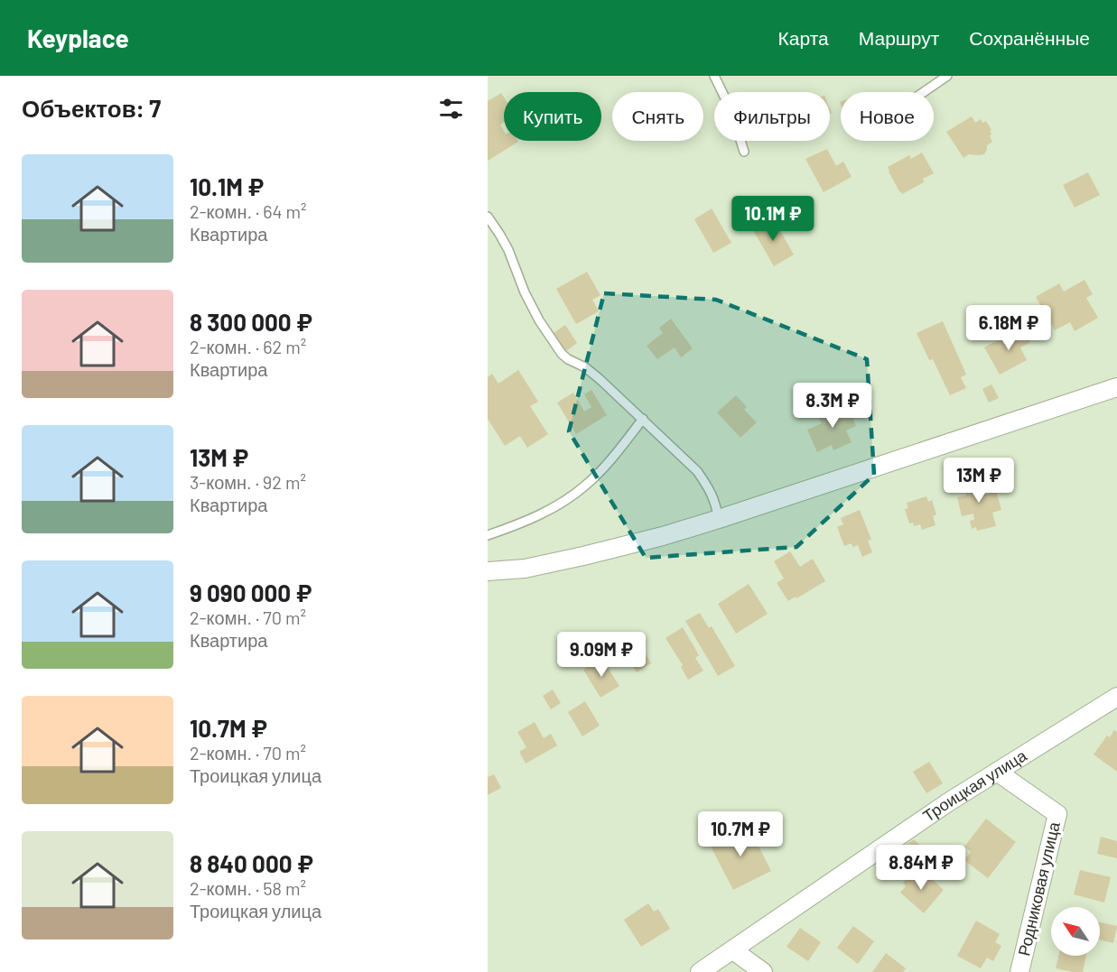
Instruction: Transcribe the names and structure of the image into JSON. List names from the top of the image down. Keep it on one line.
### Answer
{"streets":{"street":["Троицкая улица","Родниковая улица"]},"crossings":[["Троицкая улица","Родниковая улица"]],"north":"top left","page":{"header":"Keyplace","nav":["Карта","Маршрут","Сохранённые"],"heading":"Объектов: 7","chip":["Купить","Снять","Фильтры","Новое"],"list":[{"name":"10.1M ₽","note":"2-комн. · 64 m² · Квартира"},{"name":"8 300 000 ₽","note":"2-комн. · 62 m² · Квартира"},{"name":"13M ₽","note":"3-комн. · 92 m² · Квартира"},{"name":"9 090 000 ₽","note":"2-комн. · 70 m² · Квартира"},{"name":"10.7M ₽","note":"2-комн. · 70 m² · Троицкая улица"},{"name":"8 840 000 ₽","note":"2-комн. · 58 m² · Троицкая улица"}],"price":["10.1M ₽","6.18M ₽","8.3M ₽","13M ₽","9.09M ₽","10.7M ₽","8.84M ₽"]}}
